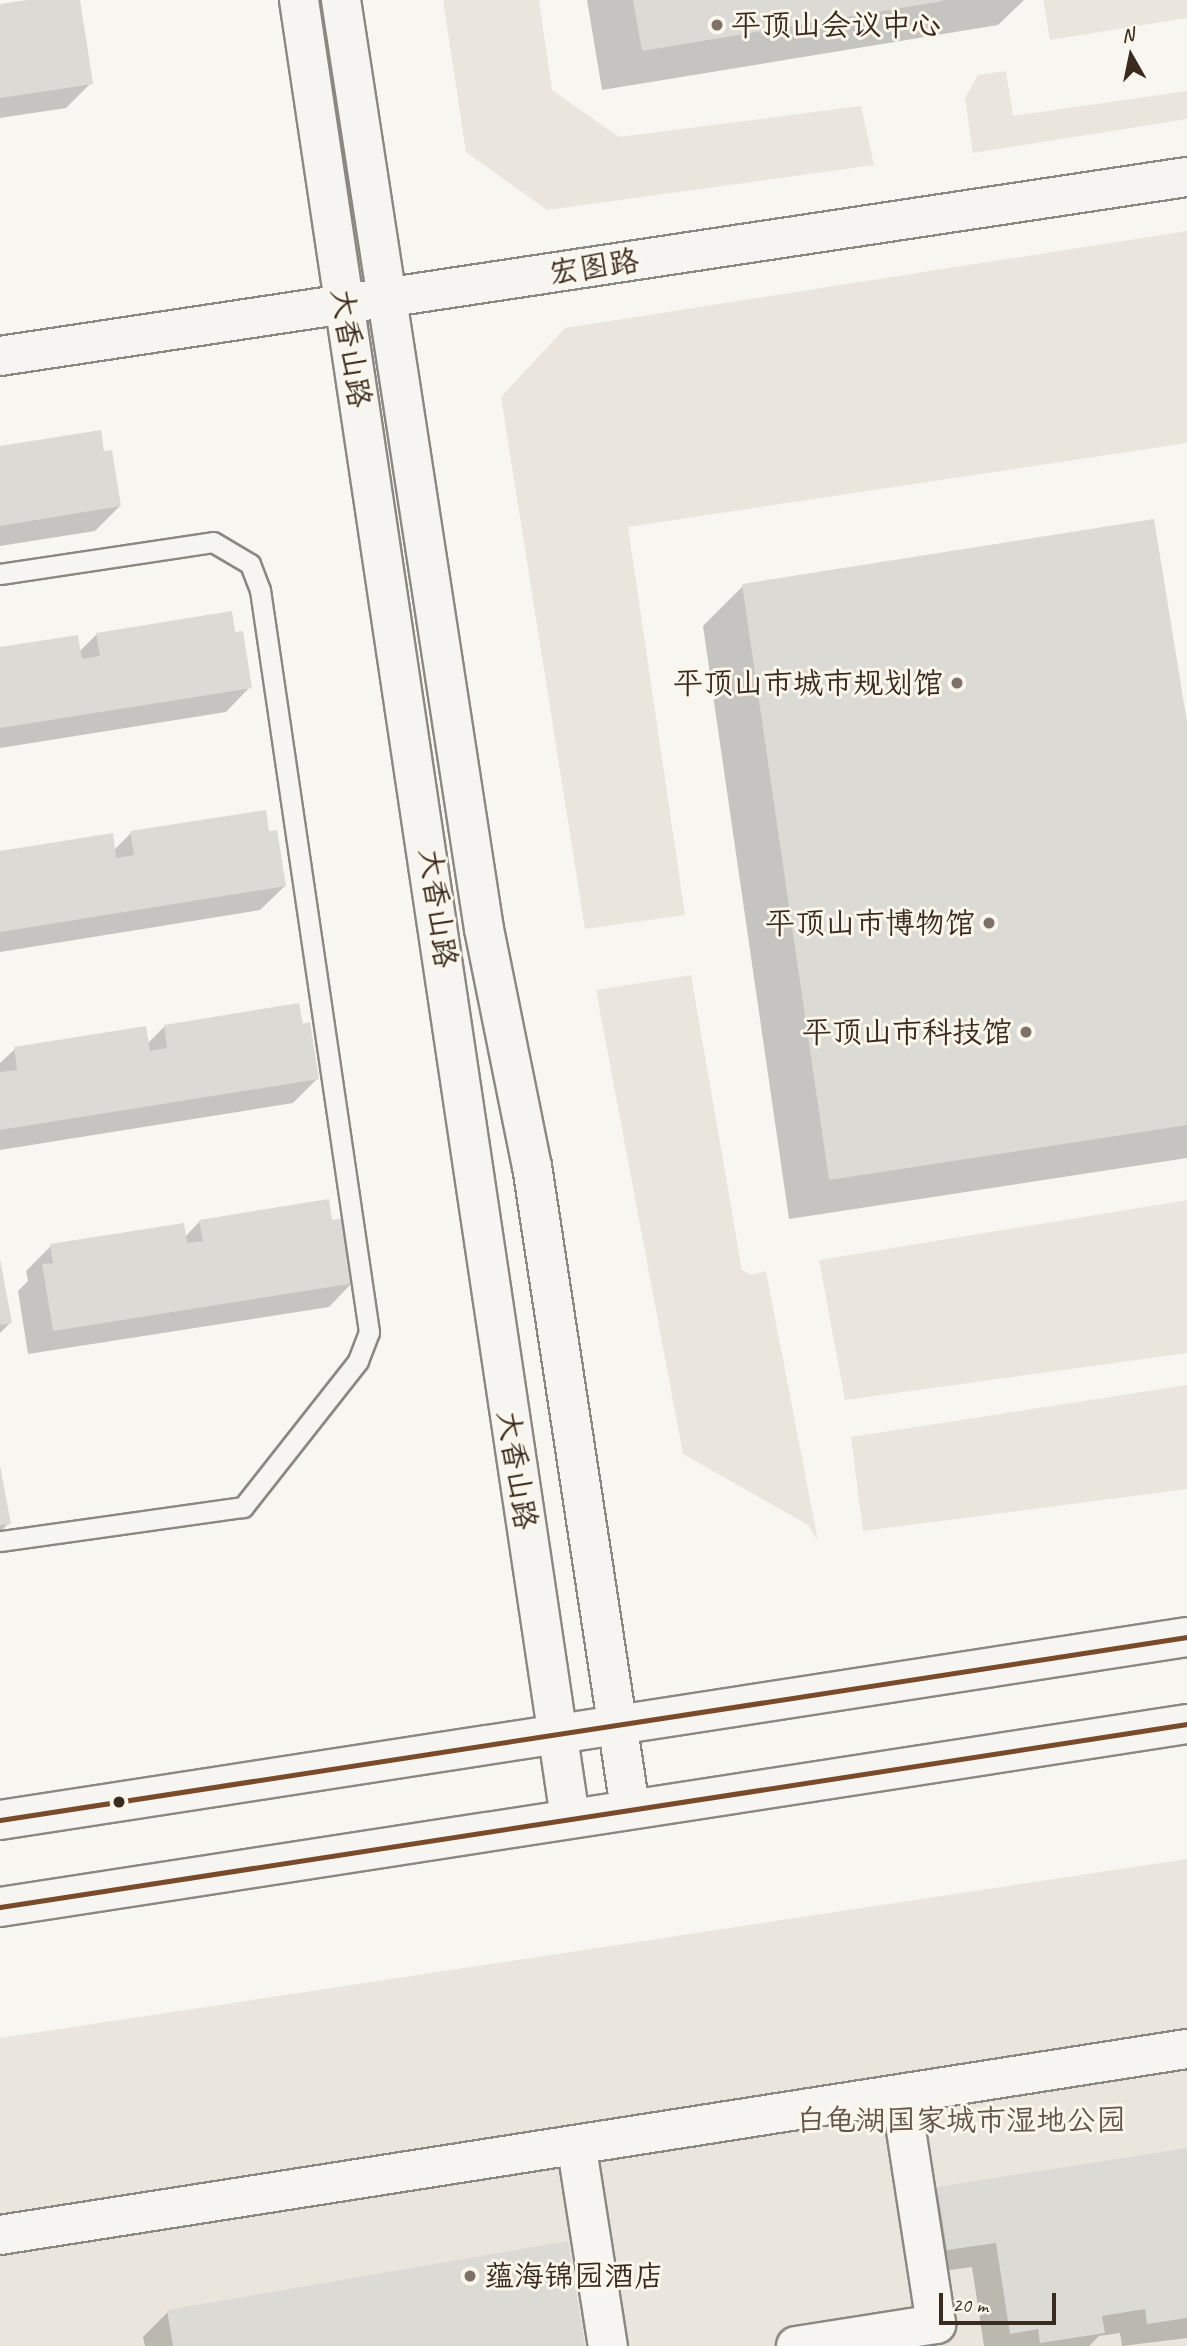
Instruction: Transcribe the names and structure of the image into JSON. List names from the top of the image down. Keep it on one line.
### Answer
{"streets":{"main road":["宏图路","大香山路"]},"crossings":[["宏图路","大香山路"]],"parks":["白龟湖国家城市湿地公园"],"places":["平顶山会议中心","平顶山市城市规划馆","平顶山市博物馆","平顶山市科技馆","蕴海锦园酒店"],"scale_bar":"20 m","north":"top"}
